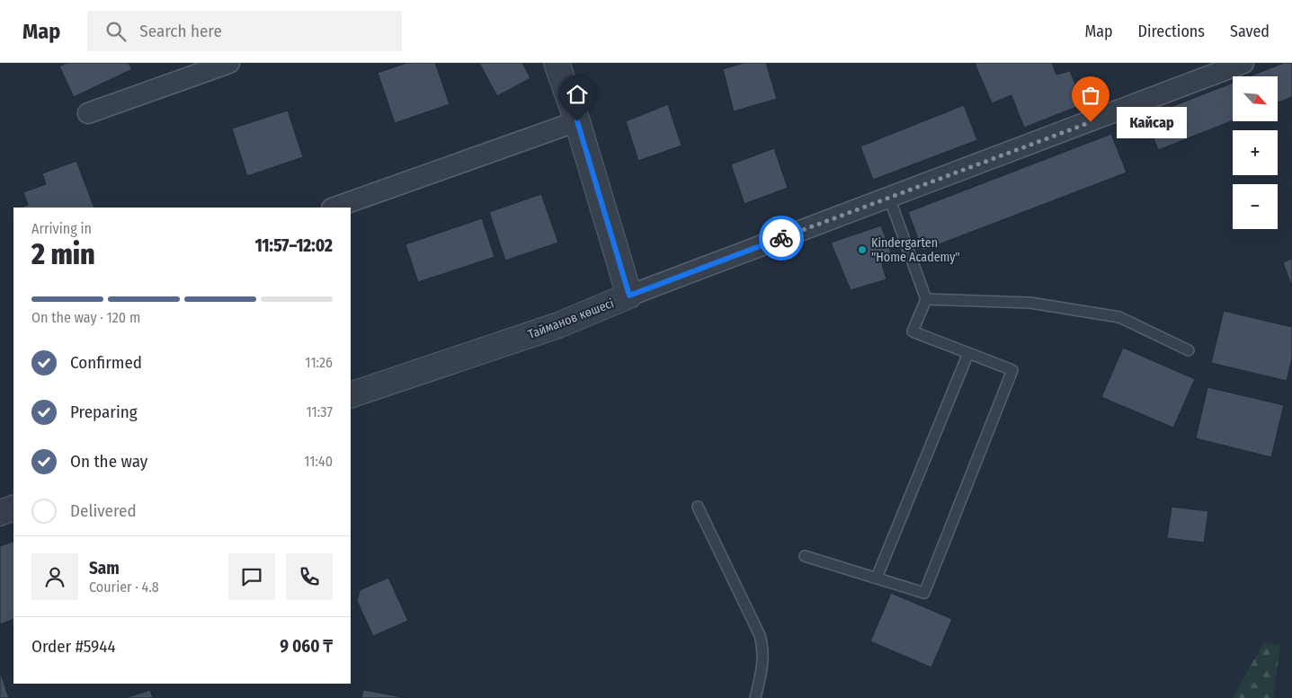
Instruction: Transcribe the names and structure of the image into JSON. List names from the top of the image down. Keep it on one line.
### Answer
{"streets":{"street":["Тайманов көшесі"]},"places":["Кайсар","Kindergarten \"Home Academy\""],"north":"bottom right","page":{"header":"Map","search":"Search here","nav":["Map","Directions","Saved"],"map_buttons":["+","−"],"bubble":"Кайсар","heading":["2 min","Arriving in","11:57–12:02"],"panel":["Sam","Courier · 4.8","Order #5944","9 060 ₸"],"bar":"On the way · 120 m","list":[["Confirmed","11:26"],["Preparing","11:37"],["On the way","11:40"],"Delivered"]}}
